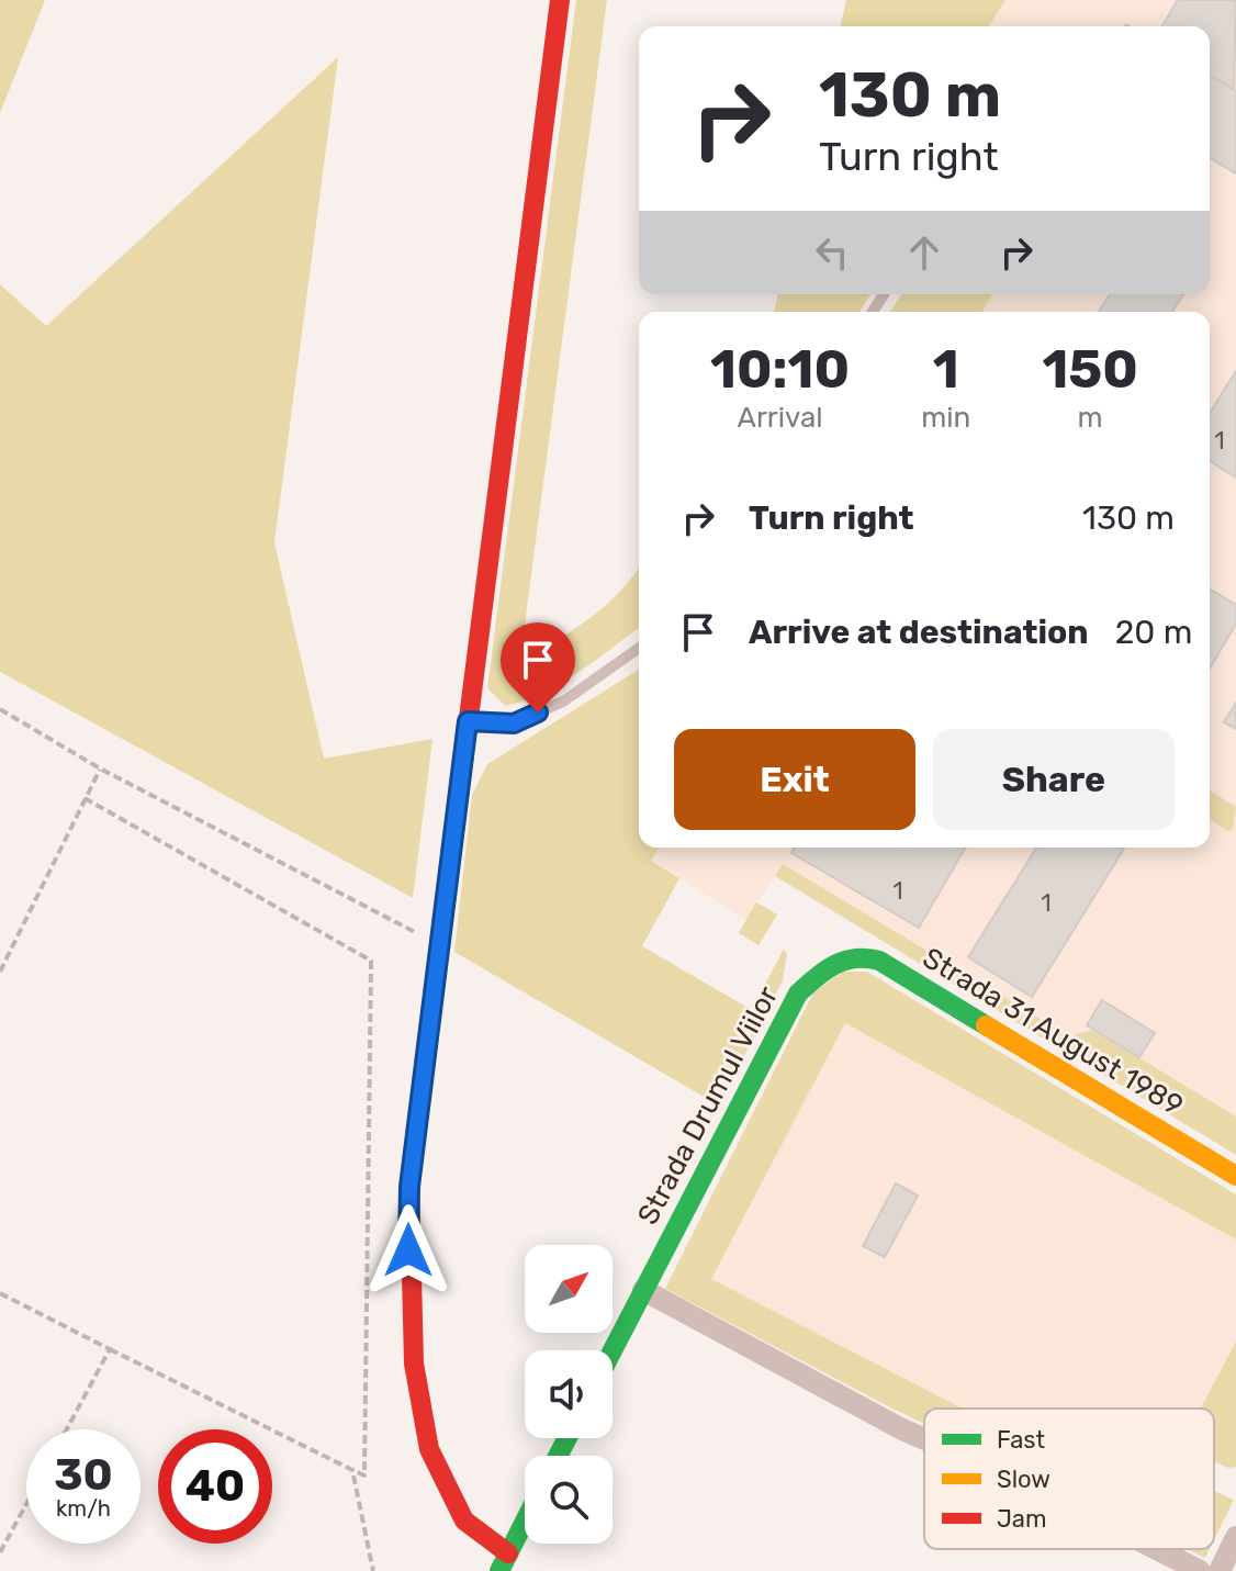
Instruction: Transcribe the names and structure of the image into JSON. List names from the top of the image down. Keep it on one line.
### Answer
{"streets":{"street":["Strada 31 August 1989","Strada Drumul Viilor"]},"crossings":[["Strada 31 August 1989","Strada Drumul Viilor"]],"house_numbers":["1","1","1"],"legend":["Fast","Slow","Jam"],"north":"top right","page":{"turn":["130 m","Turn right"],"eta":["10:10","Arrival","1","min","150","m"],"list":[{"name":"Turn right","value":"130 m"},{"name":"Arrive at destination","value":"20 m"}],"buttons":["Exit","Share"],"speed":"30 km/h","limit":"40"}}
